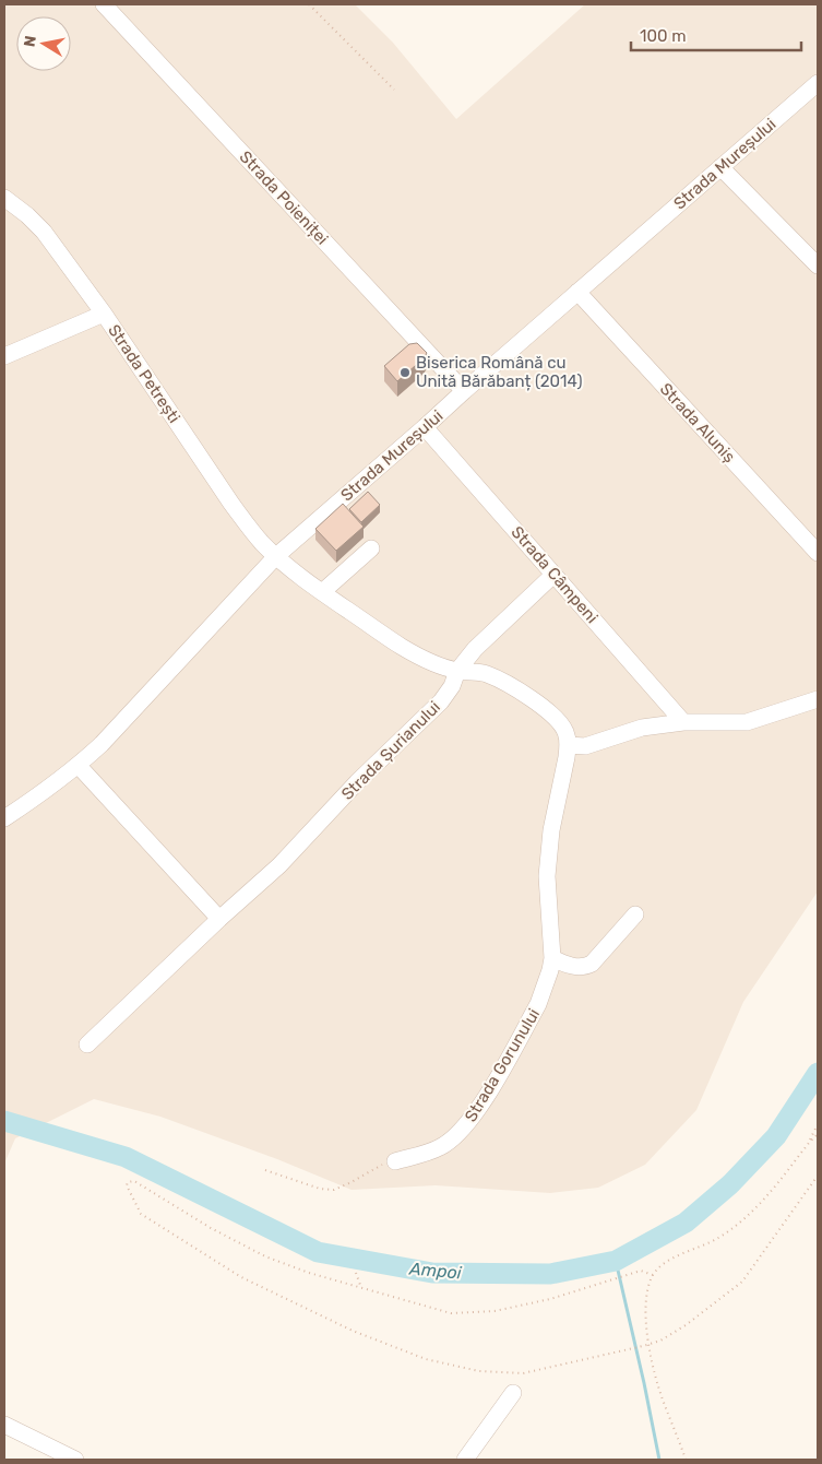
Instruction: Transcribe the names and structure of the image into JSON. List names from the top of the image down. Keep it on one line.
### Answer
{"streets":{"street":["Strada Mureșului","Strada Poieniței","Strada Petrești","Strada Aluniș","Strada Câmpeni","Strada Șurianului","Strada Gorunului"]},"crossings":[["Strada Mureșului","Strada Poieniței"],["Strada Mureșului","Strada Petrești"],["Strada Mureșului","Strada Aluniș"],["Strada Mureșului","Strada Câmpeni"],["Strada Câmpeni","Strada Șurianului"]],"water":["Ampoi"],"places":["Biserica Română cu Unită Bărăbanț (2014)"],"scale_bar":"100 m","north":"left"}
